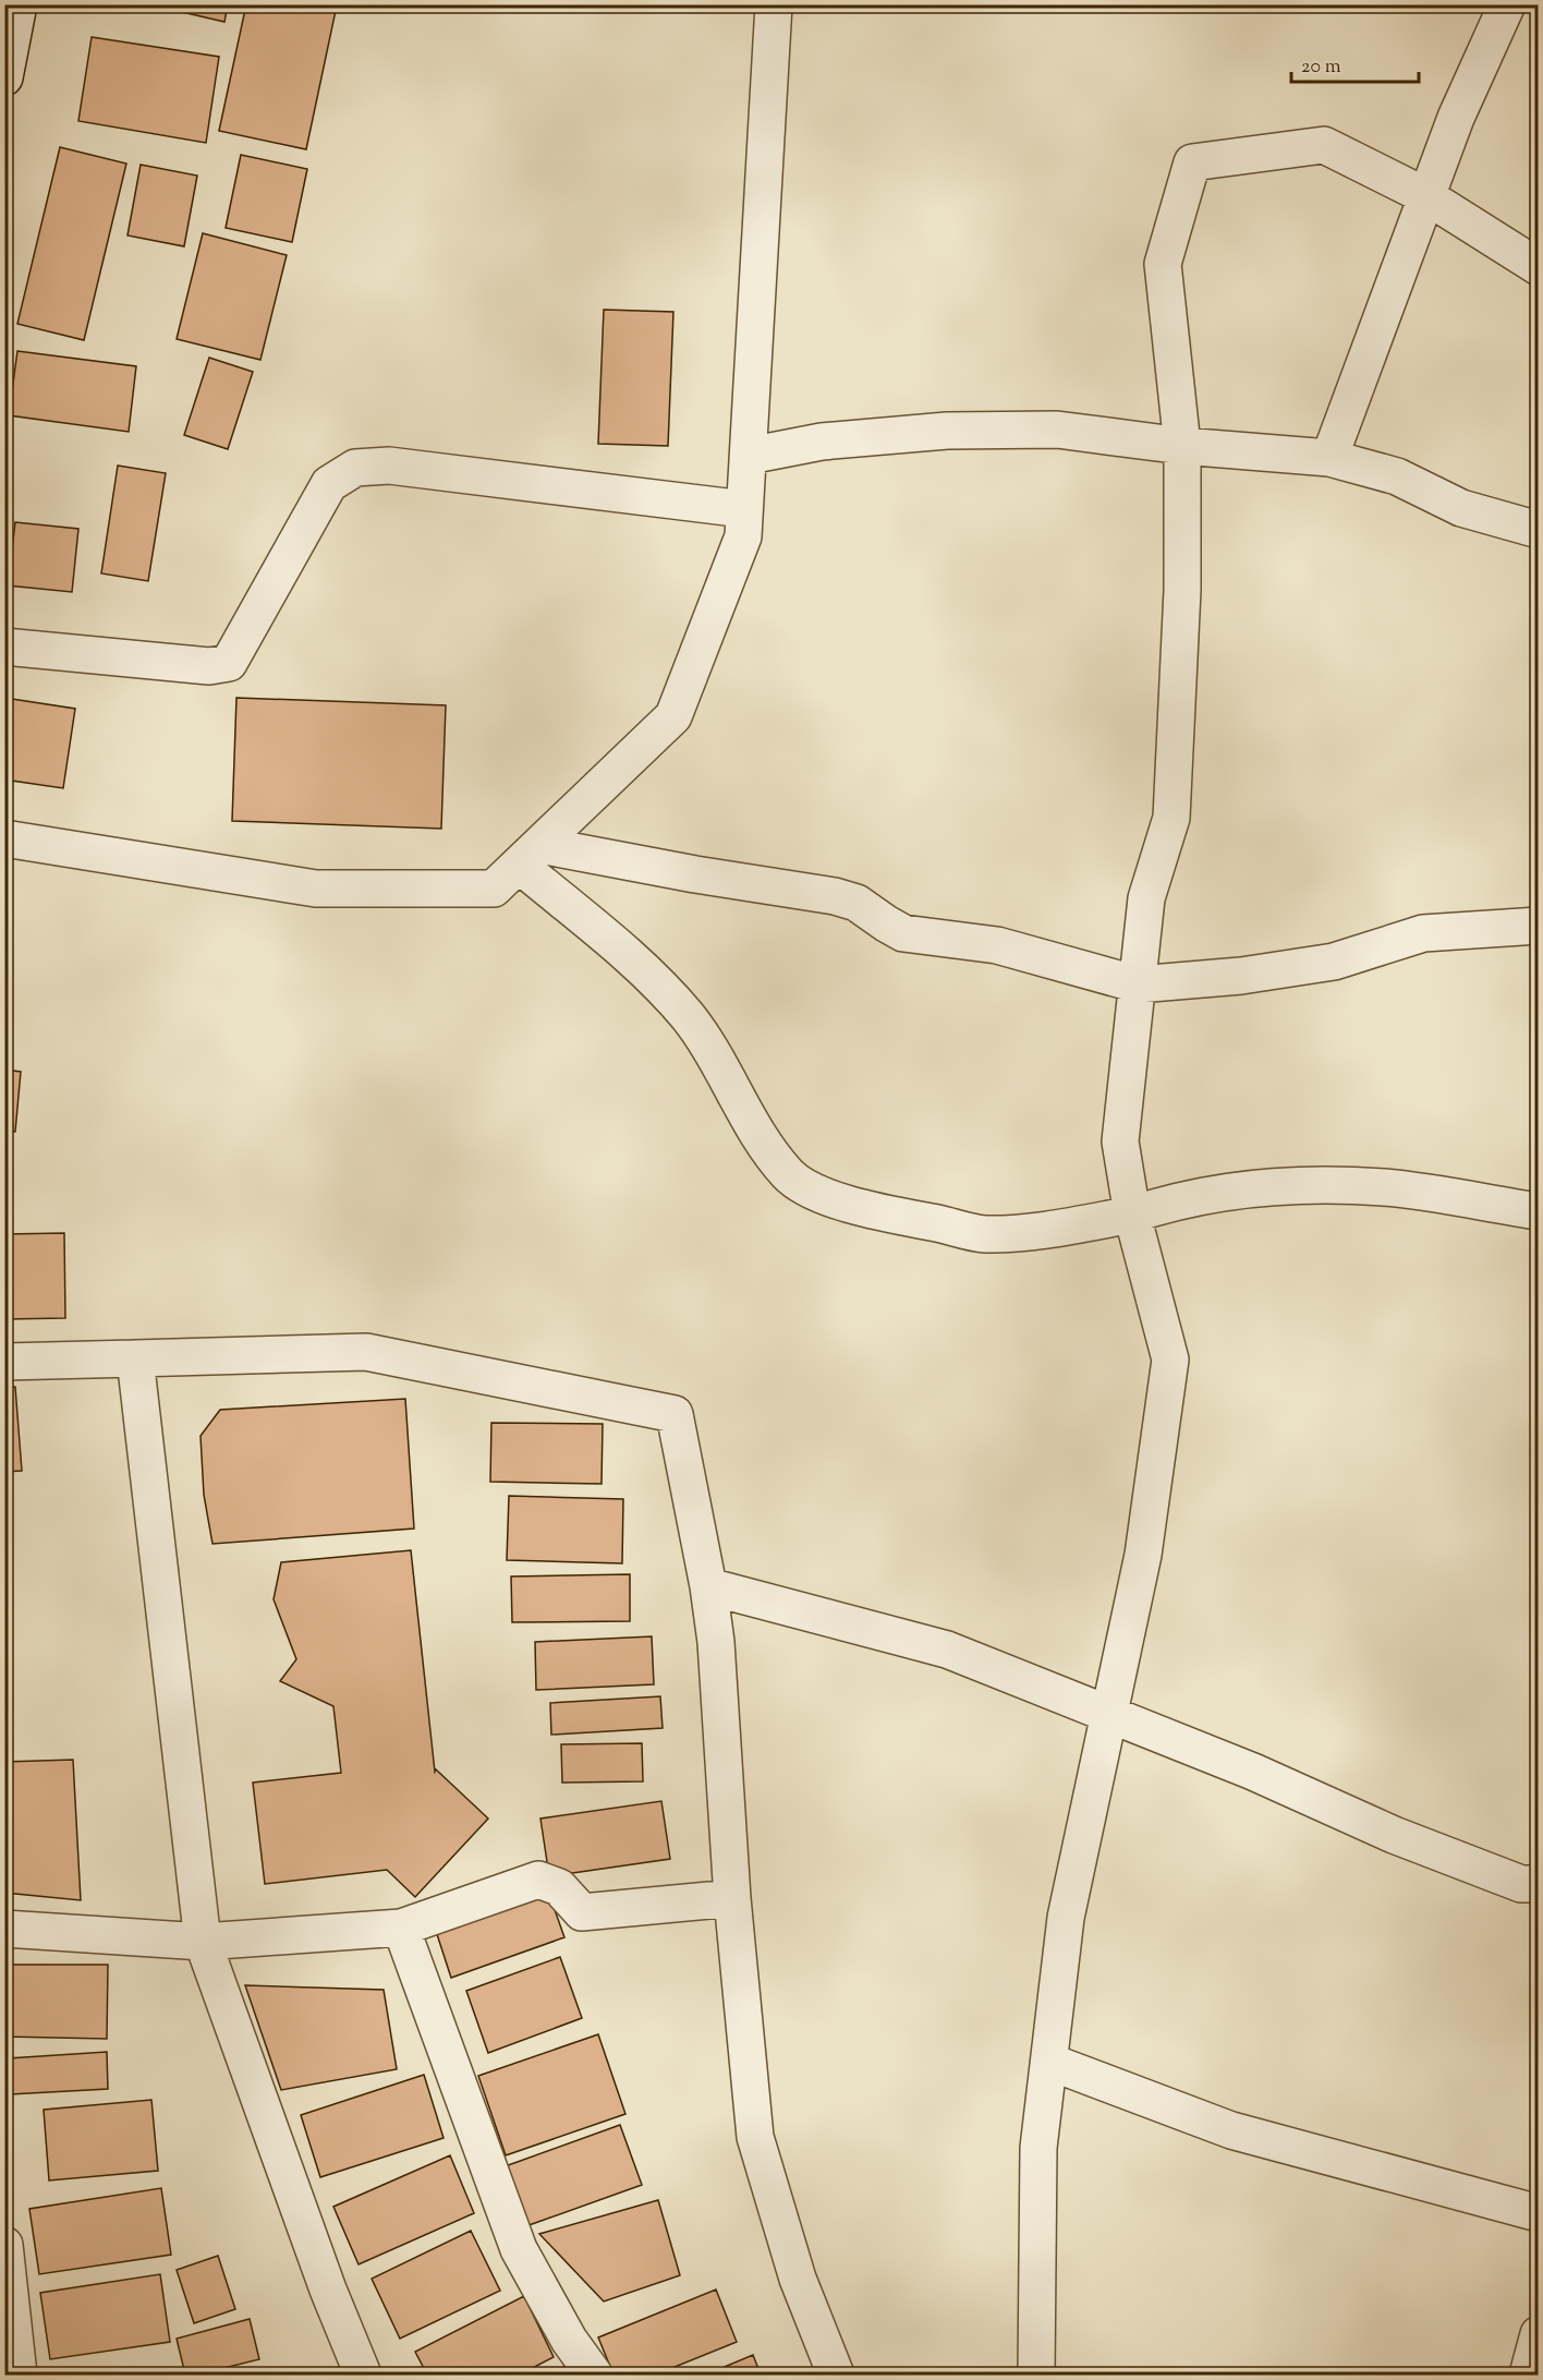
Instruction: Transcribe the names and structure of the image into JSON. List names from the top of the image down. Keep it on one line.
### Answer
{"scale_bar":"20 m"}
